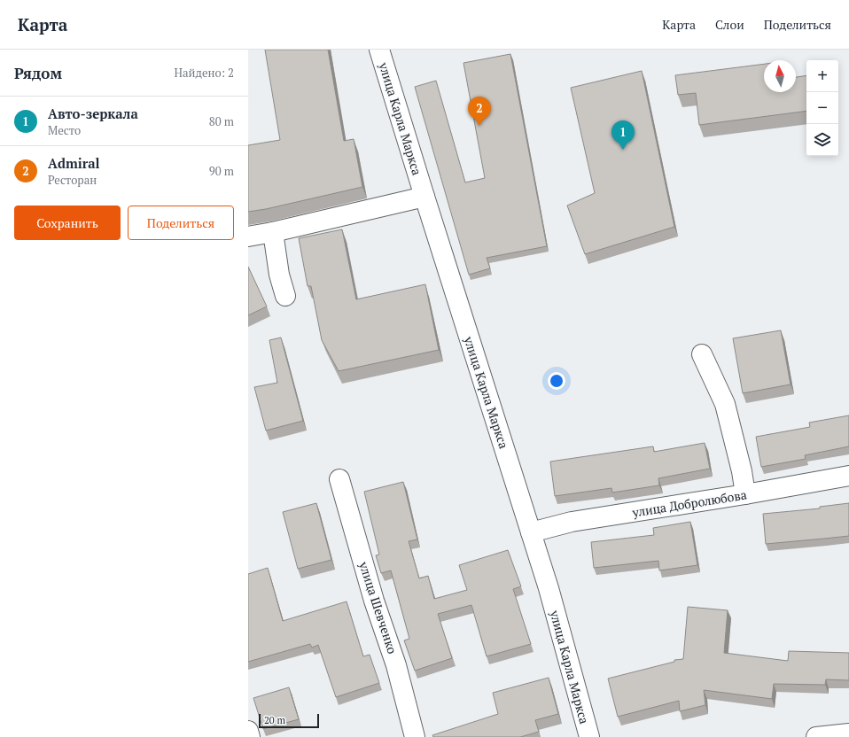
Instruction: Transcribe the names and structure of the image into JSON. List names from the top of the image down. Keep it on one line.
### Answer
{"streets":{"street":["улица Карла Маркса","улица Добролюбова","улица Шевченко"]},"crossings":[["улица Карла Маркса","улица Добролюбова"]],"scale_bar":"20 m","north":"top","page":{"header":"Карта","nav":["Карта","Слои","Поделиться"],"heading":["Рядом","Найдено: 2"],"map_buttons":["+","−"],"list":[{"mark":"1","name":"Авто-зеркала","note":"Место","value":"80 m"},{"mark":"2","name":"Admiral","note":"Ресторан","value":"90 m"}],"pins":["2","1"],"buttons":["Сохранить","Поделиться"],"scale":"20 m"}}
